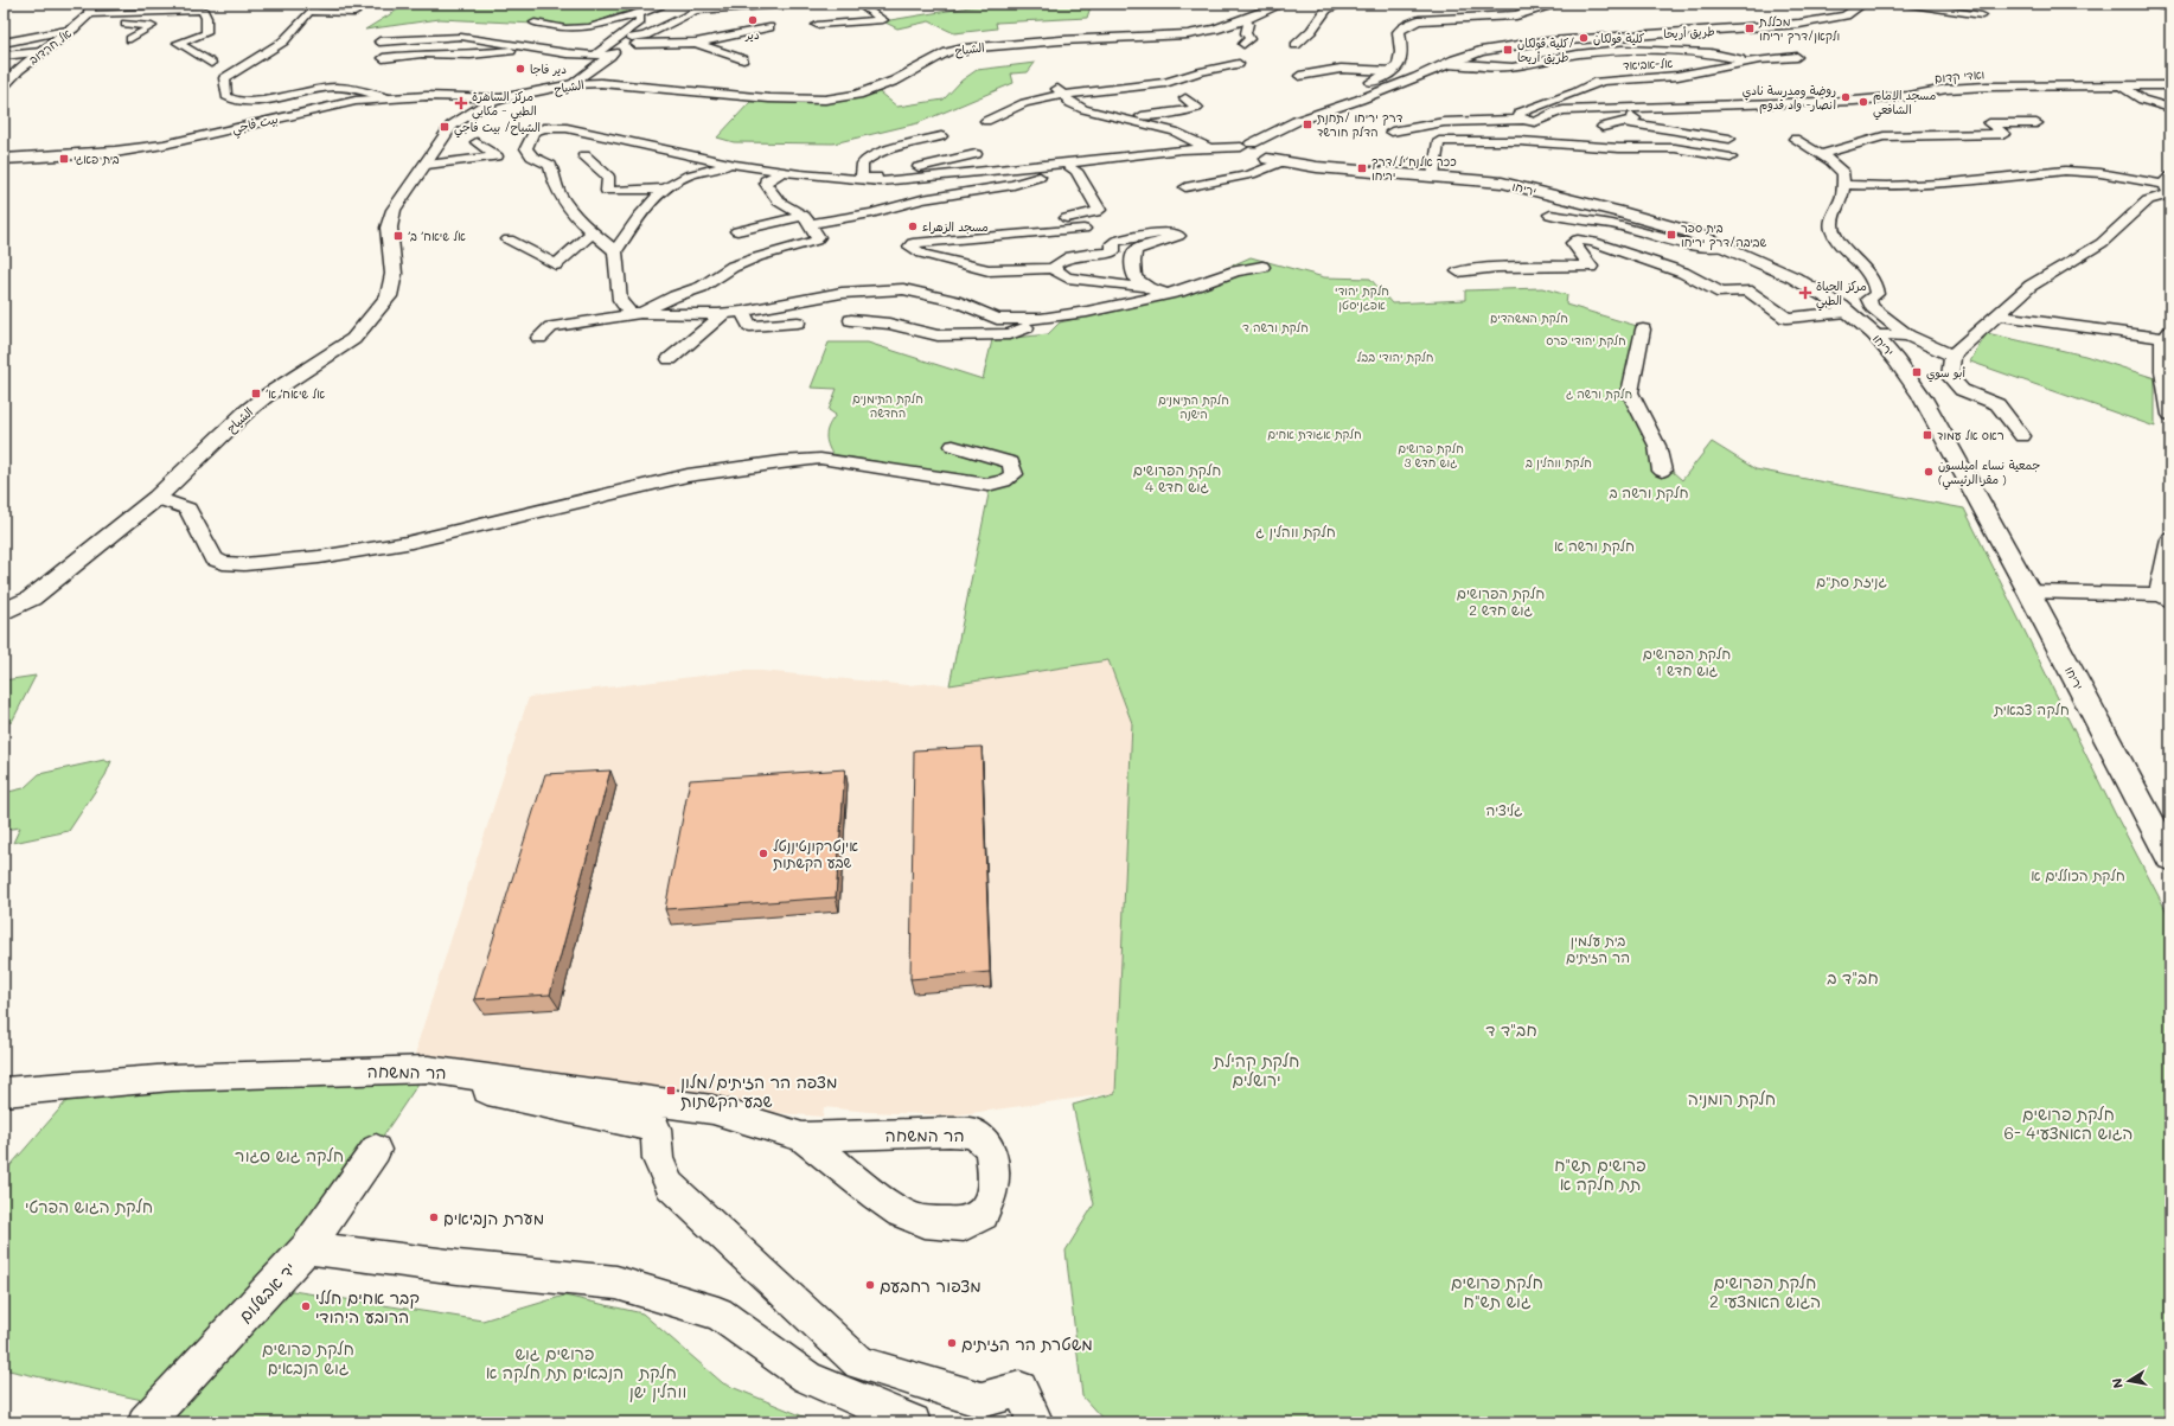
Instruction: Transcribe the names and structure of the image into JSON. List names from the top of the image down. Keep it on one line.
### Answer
{"streets":{"street":["طريق أريحا","אל חרדוב","الشياح","אל-אביאד","ואדי קדום","بيت فاجي","יריחו","הר המשחה","יד אבשלום"]},"crossings":[["الشياح","بيت فاجي"],["אל-אביאד","ואדי קדום"]],"parks":["חלקת יהודי אפגניסטן","חלקת המשהדים","חלקת ורשה ד","חלקת יהודי פרס","חלקת יהודי בבל","חלקת ורשה ג","חלקת התימנים החדשה","חלקת התימנים הישנה","חלקת אגודת אחים","חלקת פרושים גוש חדש 3","חלקת ווהלין ב","חלקת הפרושים גוש חדש 4","חלקת ורשה ב","חלקת ווהלין ג","חלקת ורשה א","גניזת סת\"ם","חלקת הפרושים גוש חדש 2","חלקת הפרושים גוש חדש 1","חלקה צבאית","גליציה","חלקת הכוללים א","בית עלמין הר הזיתים","חב\"ד ב","חב\"ד ד","חלקת קהילת ירושלים","חלקת רומניה","חלקת פרושים הגוש האמצעי4 -6","חלקה גוש סגור","פרושים תש\"ח תת חלקה א","חלקת הגוש הפרטי","חלקת פרושים גוש תש\"ח","חלקת הפרושים הגוש האמצעי 2","חלקת פרושים גוש הנבאים","פרושים גוש הנבאים תת חלקה א","חלקת ווהלין ישן"],"places":{"other":["دير","كلية فولكان","دير فاجا","روضة ومدرسة نادي انصار- واد قدوم","مسجد الإمام الشافعي","مسجد الزهراء","جمعية نساء اميلسون (مقر الرئيسي )","אינטרקונטיננטל שבע הקשתות","מערת הנביאים","מצפור רחבעם","קבר אחים חללי הרובע היהודי","משטרת הר הזיתים"],"transit":["מכללת ולקאן/דרך יריחו","كلية ڤولكان/ طريق أريحا","דרך יריחו /תחנת הדלק חורשד","الشياح/ بيت فاجي","בית פאגי","ככר אלנח׳יל/דרך יריחו","בית ספר שביבה/דרך יריחו","אל שיאח׳ ב׳","أبو سوي","אל שיאח׳ א׳","ראס אל עמוד","מצפה הר הזיתים/מלון שבע הקשתות"],"health":["مركز الساهرة الطبي - مكابي","مركز الحياة الطبي"]},"north":"left"}
